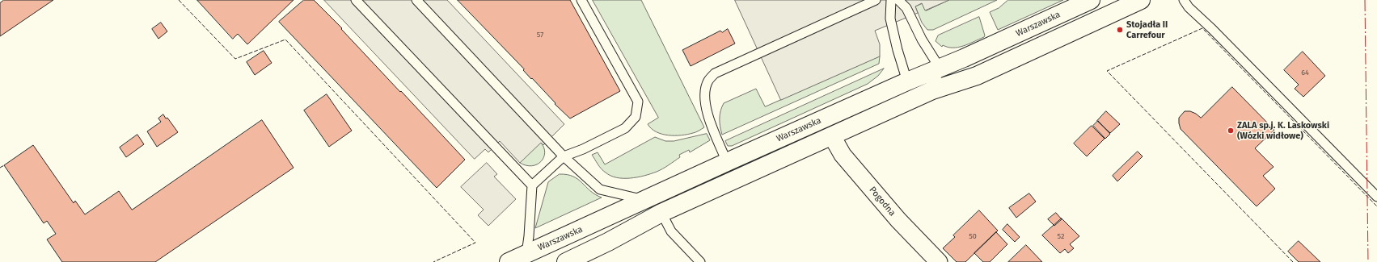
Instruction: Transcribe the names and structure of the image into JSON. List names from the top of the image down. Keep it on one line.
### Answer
{"streets":{"main road":["Warszawska"],"street":["Pogodna"]},"crossings":[["Warszawska","Pogodna"]],"places":["Stojadła II Carrefour","ZALA sp.j. K. Laskowski (Wózki widłowe)"],"house_numbers":["57","64","50","52"]}
